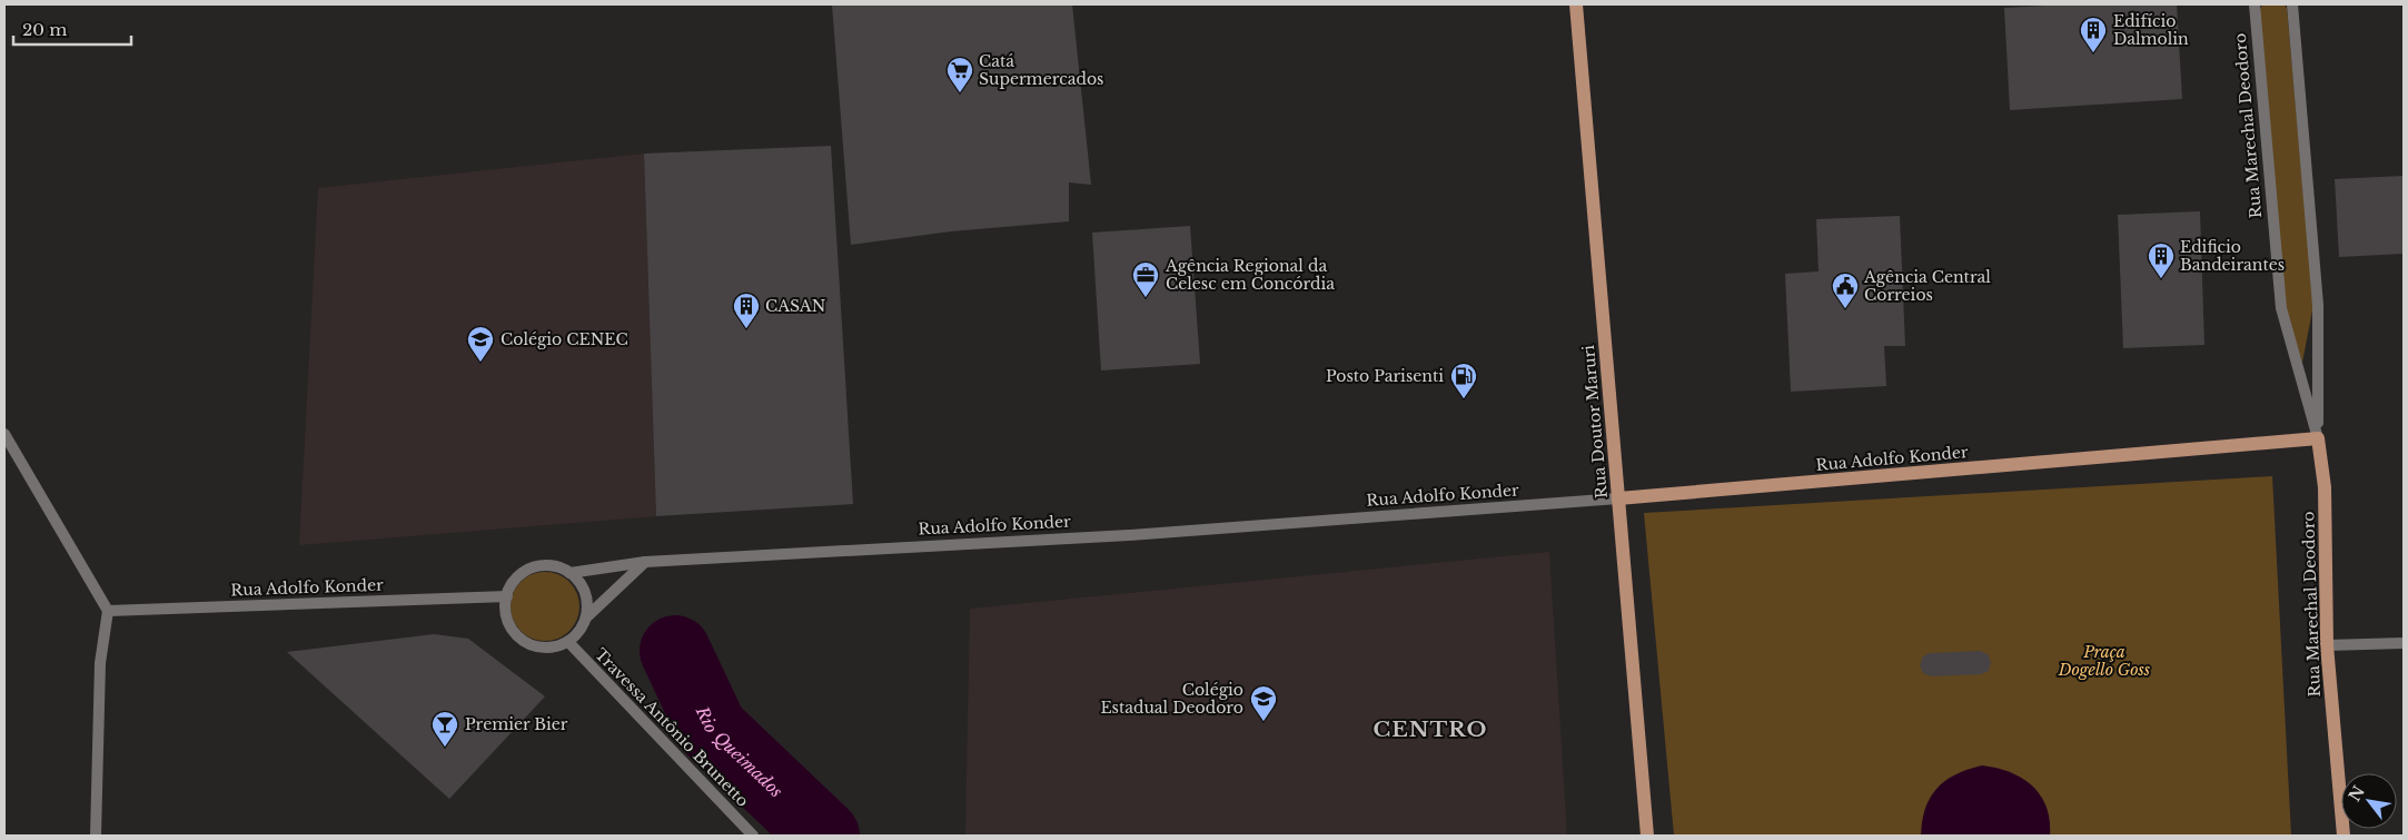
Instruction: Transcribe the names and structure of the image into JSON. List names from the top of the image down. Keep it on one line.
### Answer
{"streets":{"main road":["Rua Marechal Deodoro","Rua Doutor Maruri","Rua Adolfo Konder"],"street":["Travessa Antônio Brunetto"]},"crossings":[["Rua Marechal Deodoro","Rua Adolfo Konder"],["Rua Doutor Maruri","Rua Adolfo Konder"],["Rua Adolfo Konder","Travessa Antônio Brunetto"]],"districts":["CENTRO"],"water":["Rio Queimados"],"parks":["Praça Dogello Goss"],"places":{"building":["Edifício Dalmolin","Edificio Bandeirantes","CASAN"],"supermarket":["Catá Supermercados"],"office":["Agência Regional da Celesc em Concórdia"],"public building":["Agência Central Correios"],"school or university":["Colégio CENEC","Colégio Estadual Deodoro"],"fuel station":["Posto Parisenti"],"bar":["Premier Bier"]},"scale_bar":"20 m","north":"top left"}
